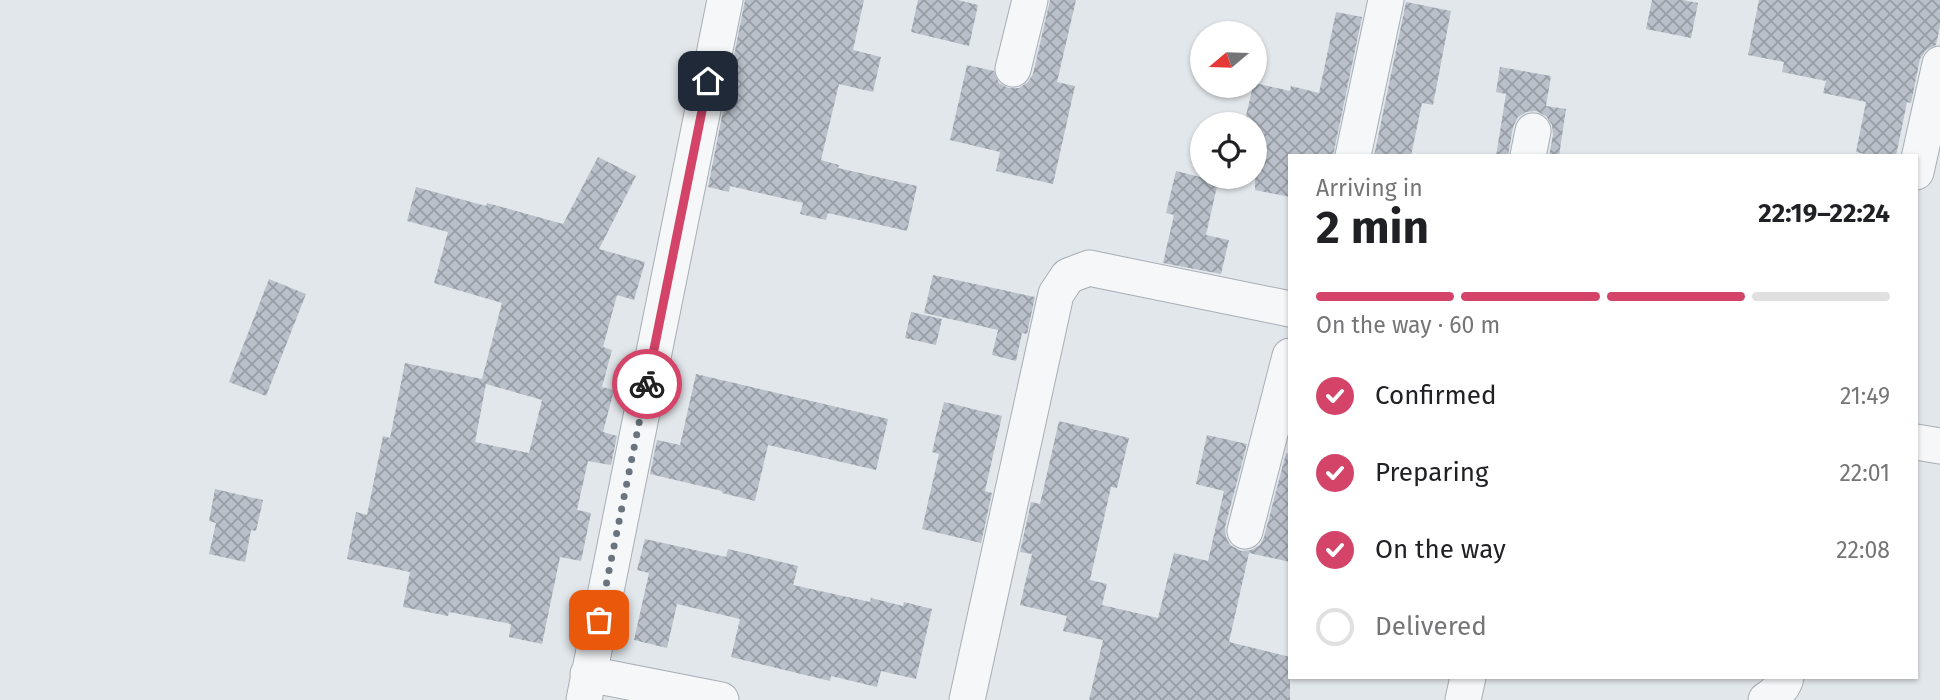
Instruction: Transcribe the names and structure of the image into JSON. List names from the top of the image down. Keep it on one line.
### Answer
{"north":"left","page":{"heading":["2 min","Arriving in","22:19–22:24"],"bar":"On the way · 60 m","list":[["Confirmed","21:49"],["Preparing","22:01"],["On the way","22:08"],"Delivered"]}}
